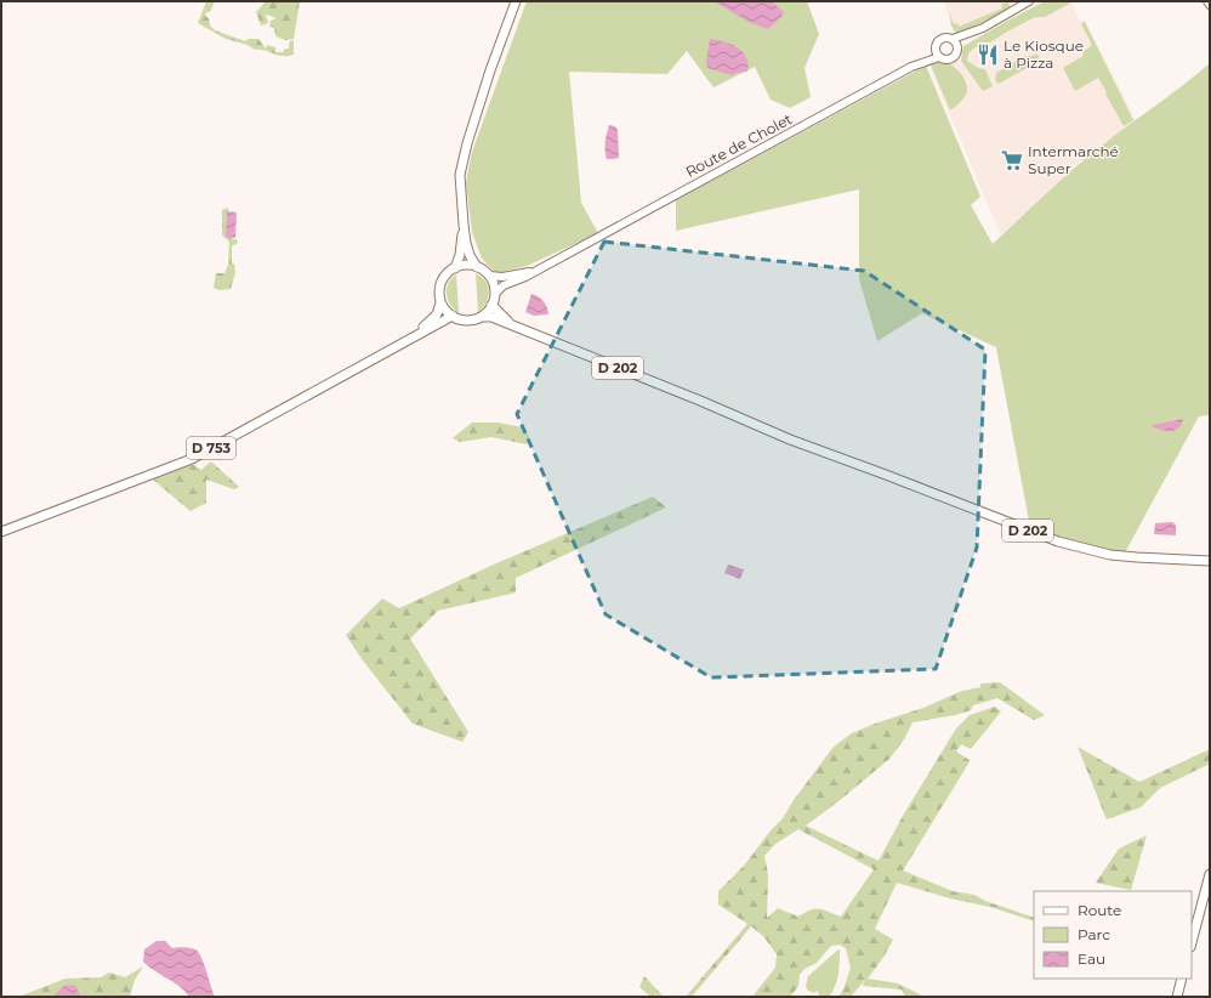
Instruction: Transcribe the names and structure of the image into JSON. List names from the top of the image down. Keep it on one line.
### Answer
{"streets":{"main road":["Route de Cholet","D 202","D 753"]},"crossings":[["D 202","D 753"]],"places":{"restaurant":["Le Kiosque à Pizza"],"supermarket":["Intermarché Super"]},"legend":["Route","Parc","Eau"]}
